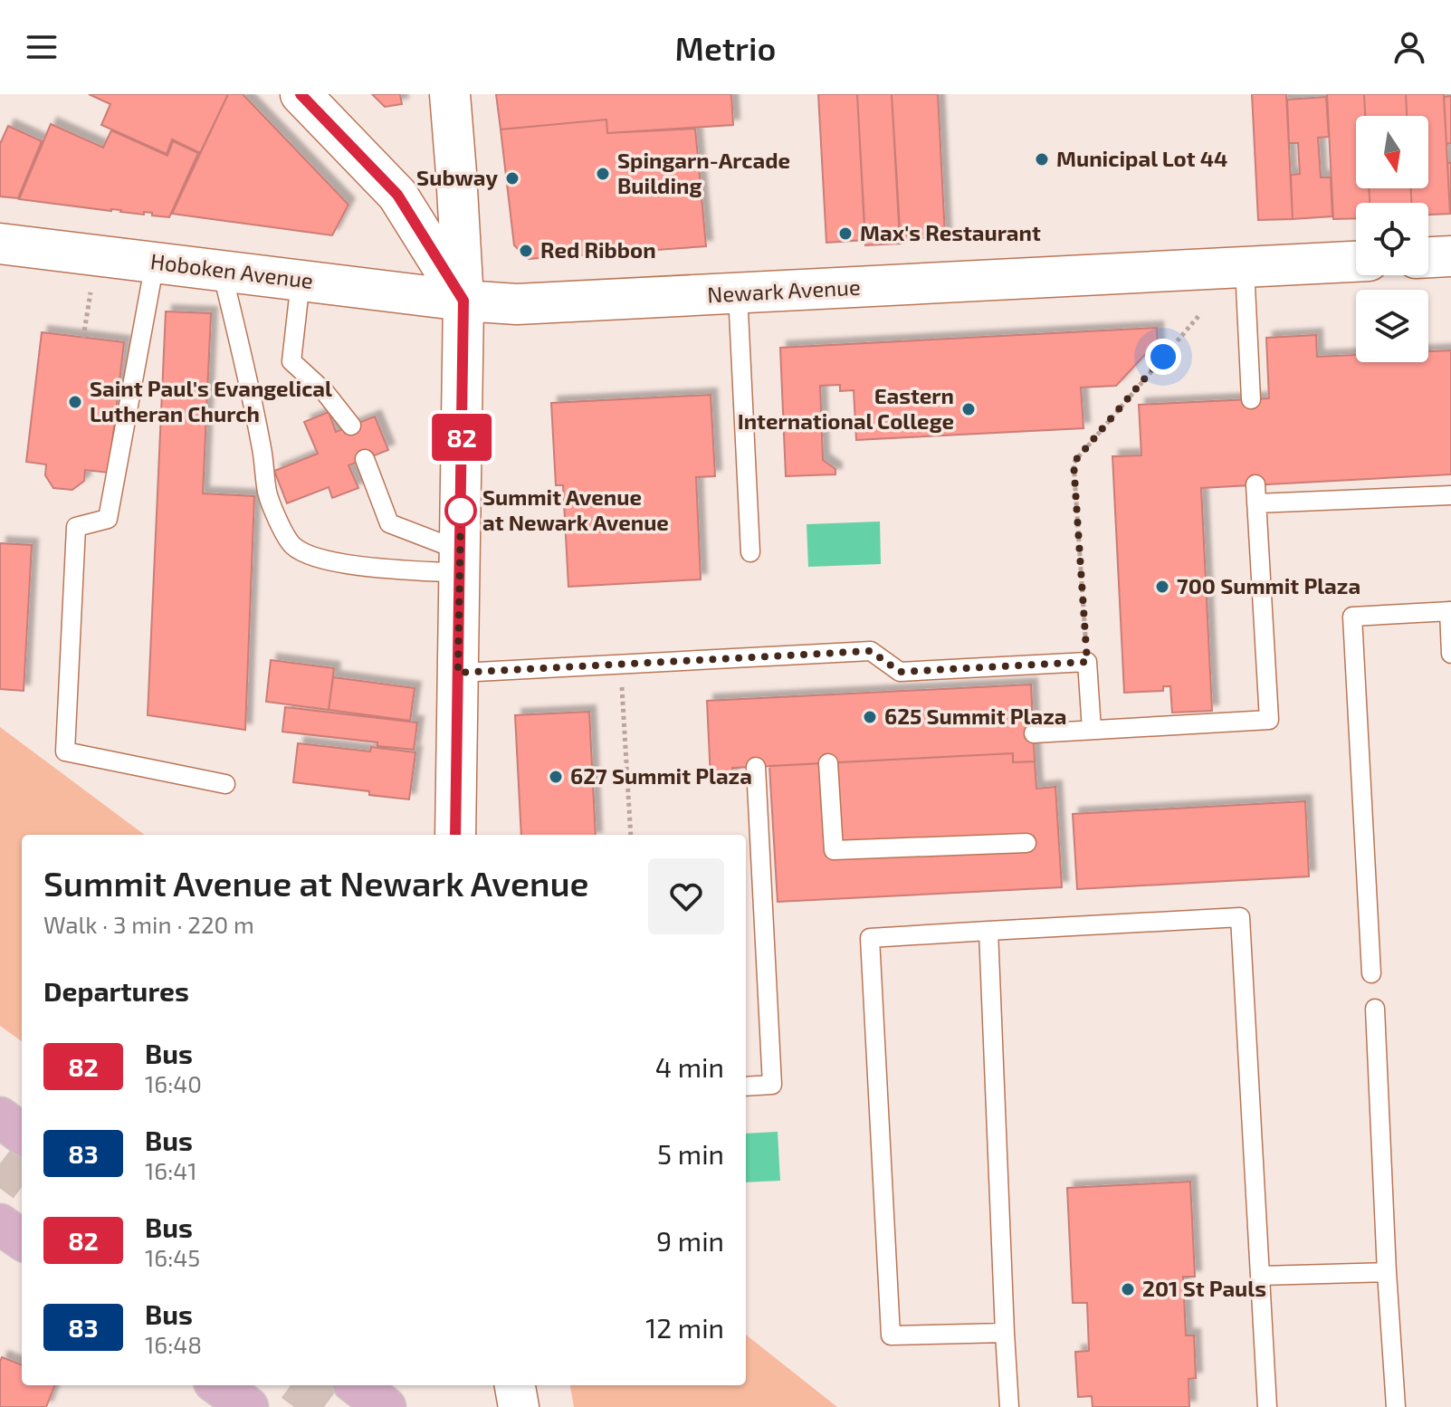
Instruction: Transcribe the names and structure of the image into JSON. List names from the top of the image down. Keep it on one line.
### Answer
{"streets":{"main road":["Hoboken Avenue","Newark Avenue"]},"crossings":[["Hoboken Avenue","Newark Avenue"]],"places":["Municipal Lot 44","Spingarn-Arcade Building","Subway","Max's Restaurant","Red Ribbon","Saint Paul's Evangelical Lutheran Church","Eastern International College","Summit Avenue at Newark Avenue","700 Summit Plaza","625 Summit Plaza","627 Summit Plaza","201 St Pauls"],"lines":["bus line 82"],"north":"bottom","page":{"header":"Metrio","on_map":"82","heading":[["Summit Avenue at Newark Avenue","Walk · 3 min · 220 m"],"Departures"],"list":[{"mark":"82","name":"Bus","note":"16:40","value":"4 min"},{"mark":"83","name":"Bus","note":"16:41","value":"5 min"},{"mark":"82","name":"Bus","note":"16:45","value":"9 min"},{"mark":"83","name":"Bus","note":"16:48","value":"12 min"}]}}
